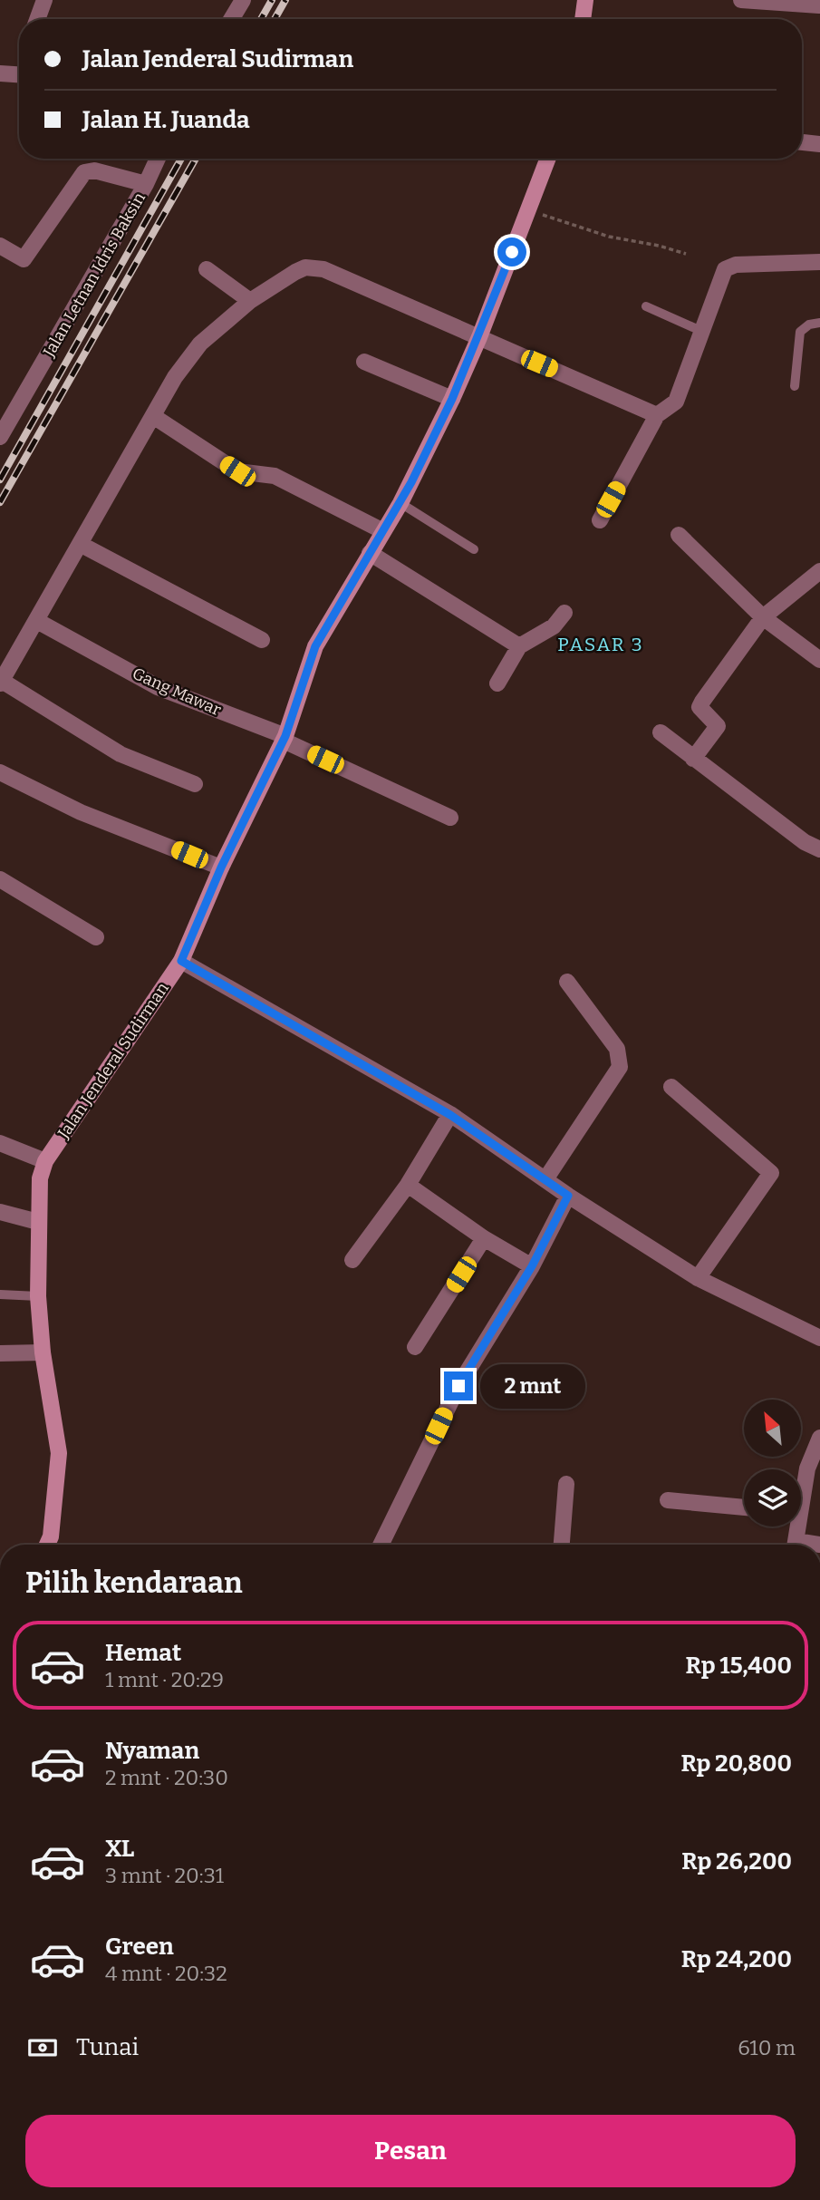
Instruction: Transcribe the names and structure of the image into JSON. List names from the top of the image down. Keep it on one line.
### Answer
{"streets":{"main road":["Jalan Jenderal Sudirman"],"street":["Jalan Letnan Idris Baksin","Gang Mawar"]},"crossings":[["Gang Mawar","Jalan Jenderal Sudirman"]],"districts":["PASAR 3"],"north":"top left","page":{"banner":["Jalan Jenderal Sudirman","Jalan H. Juanda"],"bubble":"2 mnt","heading":"Pilih kendaraan","list":[{"name":"Hemat","note":"1 mnt · 20:29","value":"Rp 15,400"},{"name":"Nyaman","note":"2 mnt · 20:30","value":"Rp 20,800"},{"name":"XL","note":"3 mnt · 20:31","value":"Rp 26,200"},{"name":"Green","note":"4 mnt · 20:32","value":"Rp 24,200"}],"pay":["Tunai","610 m"],"buttons":"Pesan"}}
